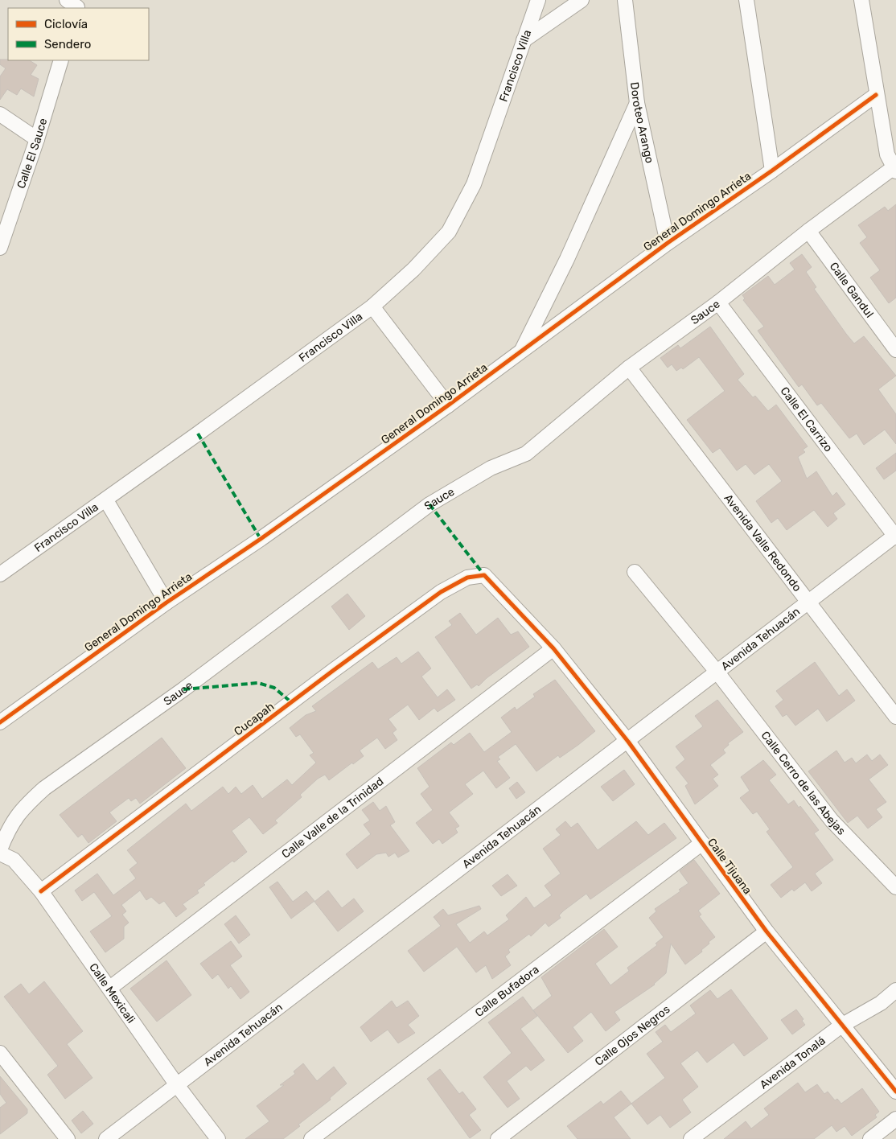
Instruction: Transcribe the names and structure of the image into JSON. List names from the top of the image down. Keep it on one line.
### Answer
{"streets":{"street":["Francisco Villa","Doroteo Arango","Calle El Sauce","General Domingo Arrieta","Calle Gandul","Sauce","Calle El Carrizo","Avenida Valle Redondo","Avenida Tehuacán","Cucapah","Calle Cerro de las Abejas","Calle Valle de la Trinidad","Calle Tijuana","Calle Bufadora","Calle Mexicali","Calle Ojos Negros","Avenida Tonalá"]},"crossings":[["Doroteo Arango","General Domingo Arrieta"],["Calle Gandul","Sauce"],["Sauce","Calle El Carrizo"],["Sauce","Avenida Valle Redondo"],["Calle El Carrizo","Avenida Tehuacán"],["Avenida Valle Redondo","Avenida Tehuacán"],["Avenida Tehuacán","Calle Cerro de las Abejas"],["Avenida Tehuacán","Calle Tijuana"],["Avenida Tehuacán","Calle Mexicali"],["Cucapah","Calle Tijuana"],["Cucapah","Calle Mexicali"],["Calle Valle de la Trinidad","Calle Tijuana"],["Calle Valle de la Trinidad","Calle Mexicali"],["Calle Tijuana","Calle Bufadora"],["Calle Tijuana","Calle Ojos Negros"],["Calle Tijuana","Avenida Tonalá"]],"legend":["Ciclovía","Sendero"]}
